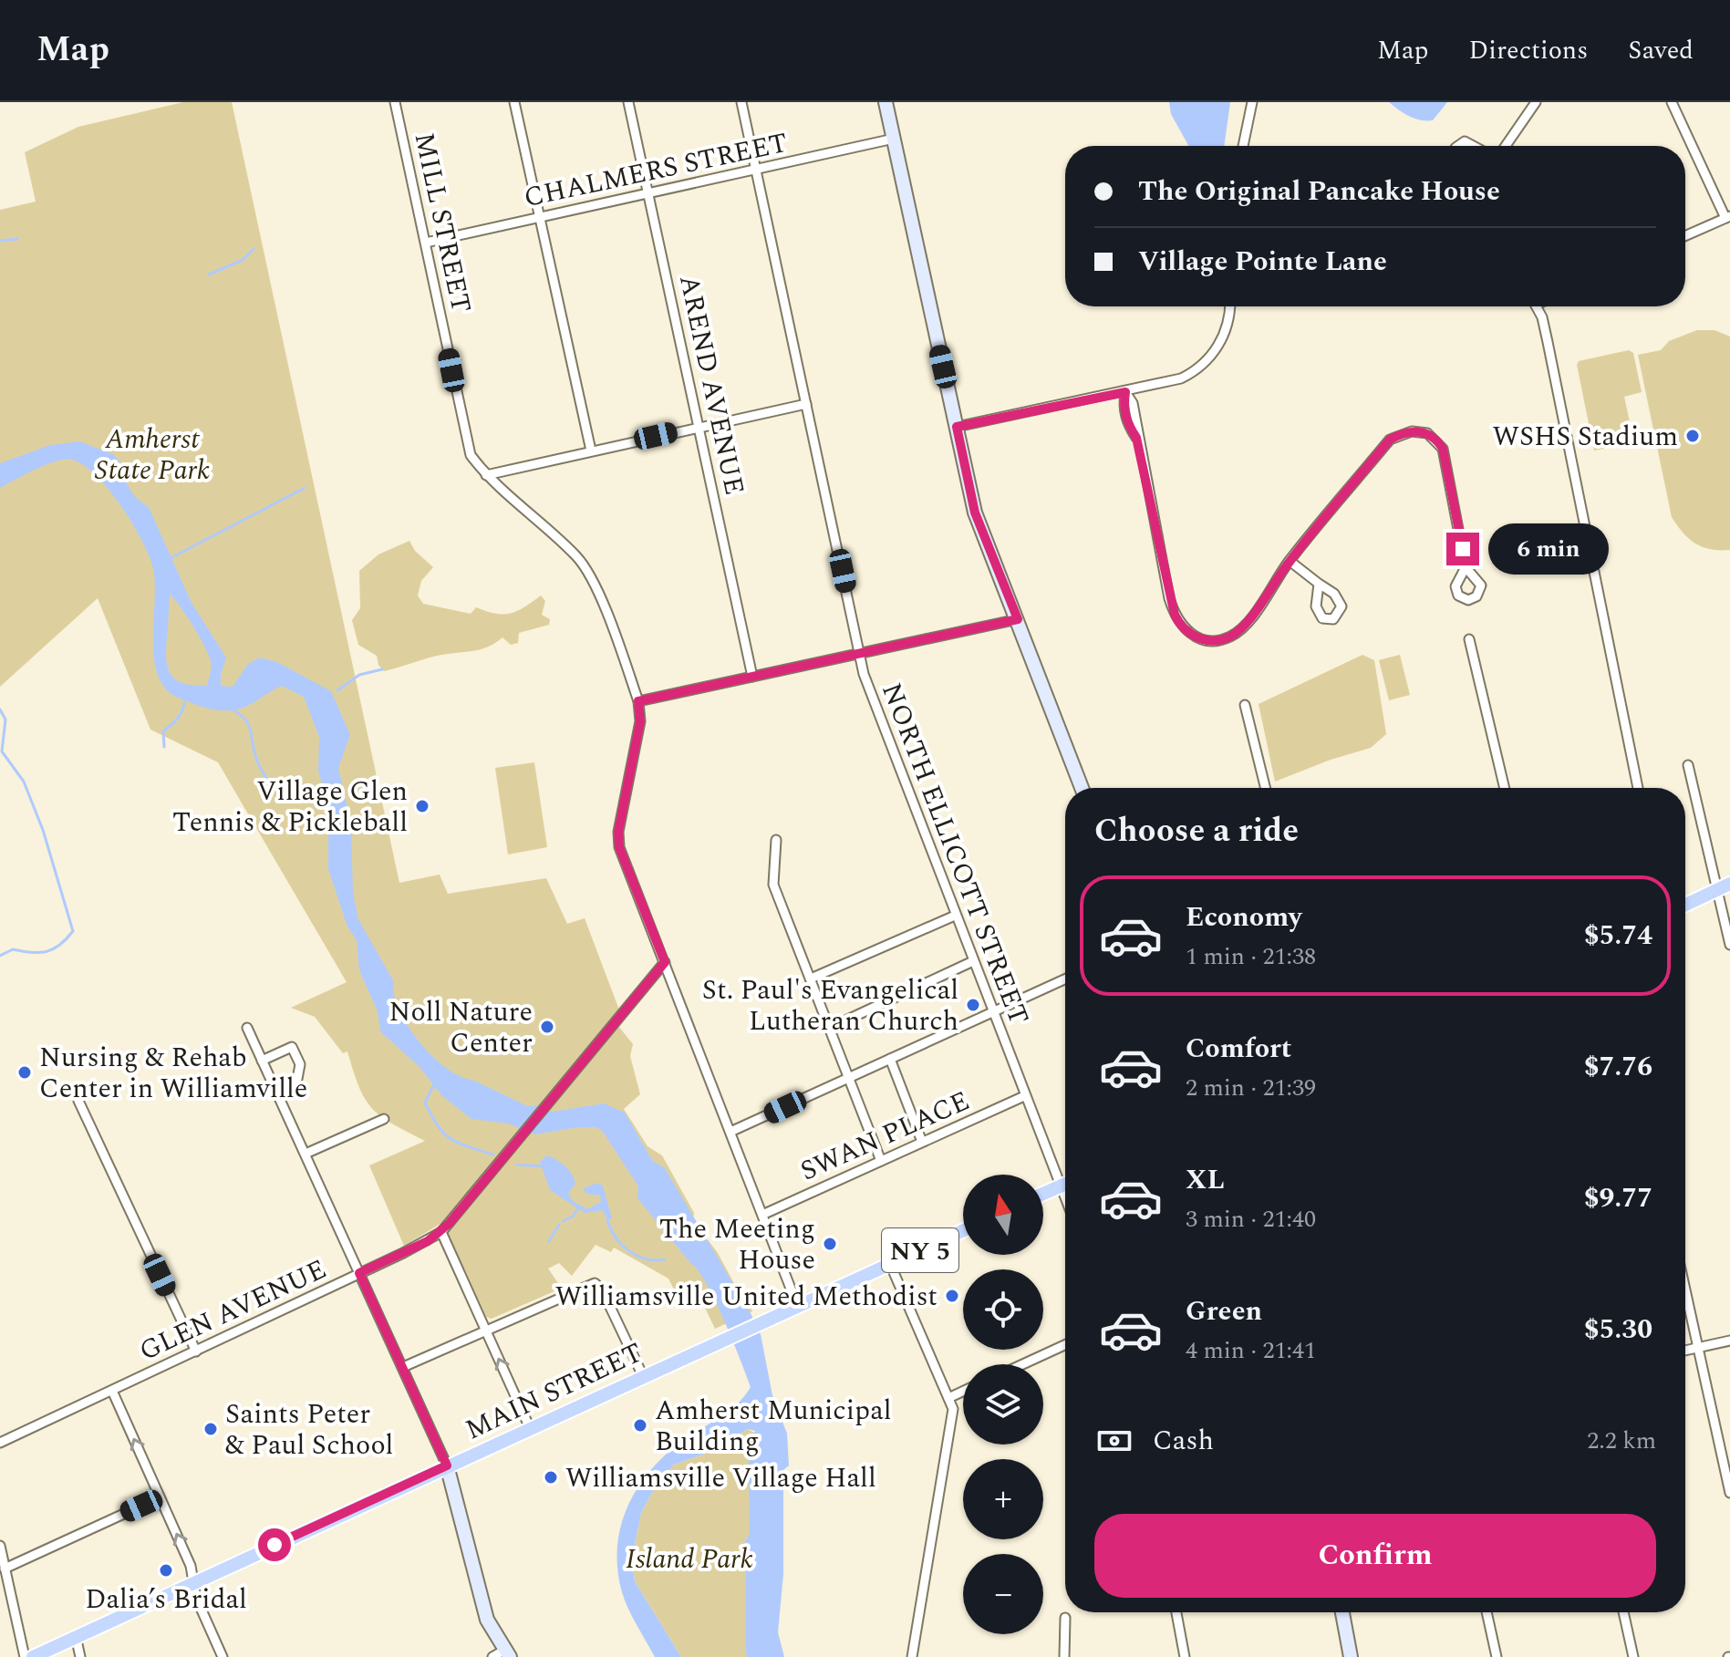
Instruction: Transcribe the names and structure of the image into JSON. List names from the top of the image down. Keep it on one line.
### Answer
{"streets":{"main road":["NY 5","MAIN STREET"],"street":["CHALMERS STREET","MILL STREET","AREND AVENUE","NORTH ELLICOTT STREET","SWAN PLACE","GLEN AVENUE"]},"crossings":[["CHALMERS STREET","MILL STREET"],["CHALMERS STREET","AREND AVENUE"],["CHALMERS STREET","NORTH ELLICOTT STREET"],["MILL STREET","SWAN PLACE"],["MILL STREET","GLEN AVENUE"],["MILL STREET","MAIN STREET"],["NORTH ELLICOTT STREET","SWAN PLACE"]],"parks":["Amherst State Park","Island Park"],"places":["WSHS Stadium","Village Glen Tennis & Pickleball","St. Paul's Evangelical Lutheran Church","Noll Nature Center","Nursing & Rehab Center in Williamville","The Meeting House","Williamsville United Methodist","Amherst Municipal Building","Saints Peter & Paul School","Williamsville Village Hall","Dalia’s Bridal"],"north":"top","page":{"header":"Map","nav":["Map","Directions","Saved"],"banner":["The Original Pancake House","Village Pointe Lane"],"bubble":"6 min","heading":"Choose a ride","list":[{"name":"Economy","note":"1 min · 21:38","value":"$5.74"},{"name":"Comfort","note":"2 min · 21:39","value":"$7.76"},{"name":"XL","note":"3 min · 21:40","value":"$9.77"},{"name":"Green","note":"4 min · 21:41","value":"$5.30"}],"map_buttons":["+","−"],"pay":["Cash","2.2 km"],"buttons":"Confirm"}}
